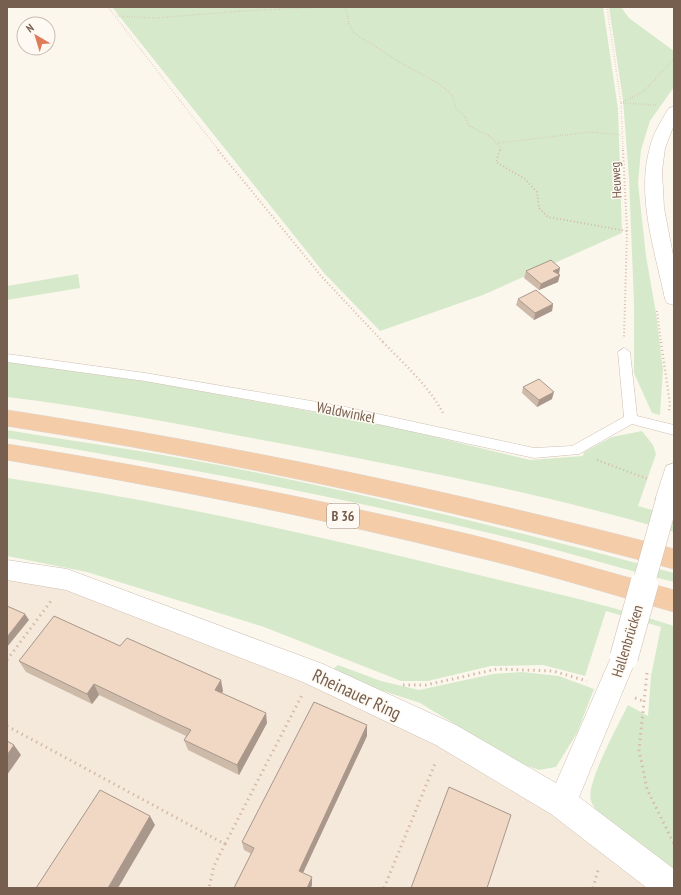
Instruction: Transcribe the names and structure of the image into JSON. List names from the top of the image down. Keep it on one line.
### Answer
{"streets":{"highway":["B 36"],"street":["Hallenbrücken","Rheinauer Ring"],"lane":["Waldwinkel"],"path":["Heuweg"]},"crossings":[["Hallenbrücken","Rheinauer Ring"]],"north":"top left"}
